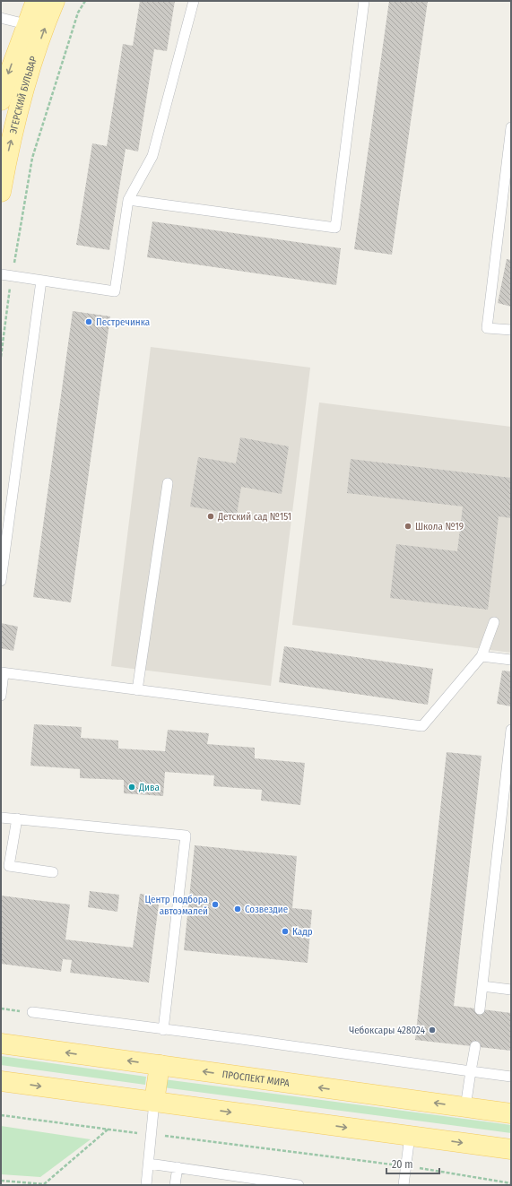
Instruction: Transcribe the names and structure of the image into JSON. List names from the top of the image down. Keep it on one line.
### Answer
{"streets":{"main road":["ЭГЕРСКИЙ БУЛЬВАР","ПРОСПЕКТ МИРА"]},"places":["Пестречинка","Детский сад №151","Школа №19","Дива","Центр подбора автоэмалей","Созвездие","Кадр","Чебоксары 428024"],"scale_bar":"20 m"}
